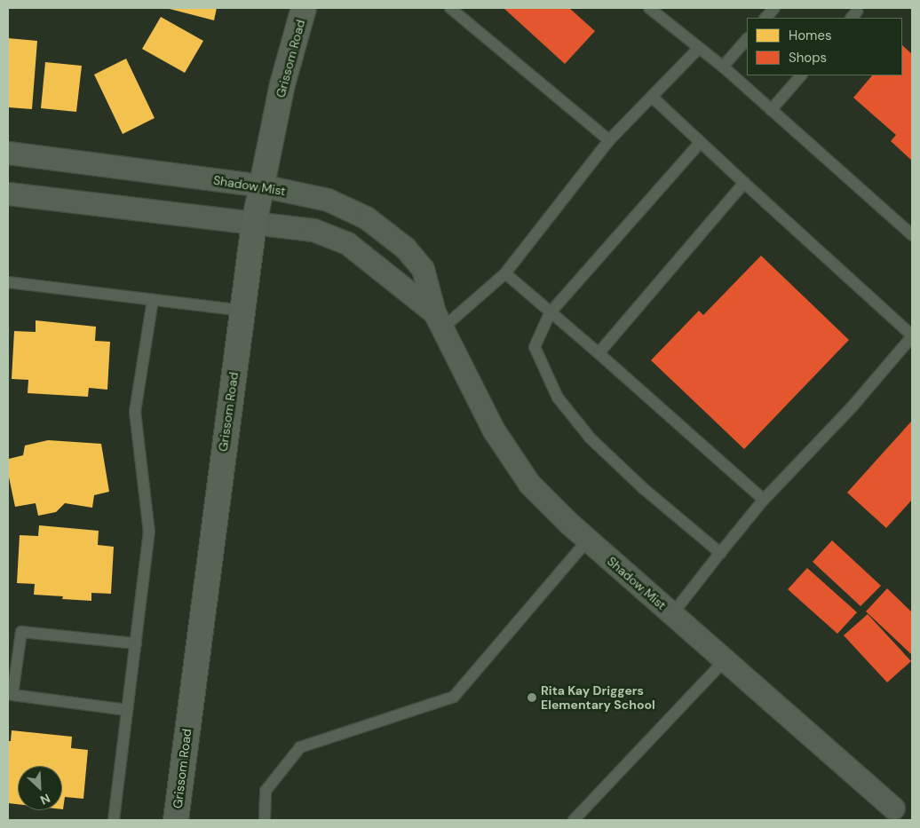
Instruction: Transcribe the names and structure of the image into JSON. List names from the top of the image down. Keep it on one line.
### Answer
{"streets":{"main road":["Grissom Road"],"street":["Shadow Mist"]},"crossings":[["Grissom Road","Shadow Mist"]],"places":["Rita Kay Driggers Elementary School"],"legend":["Homes","Shops"],"north":"bottom right"}
